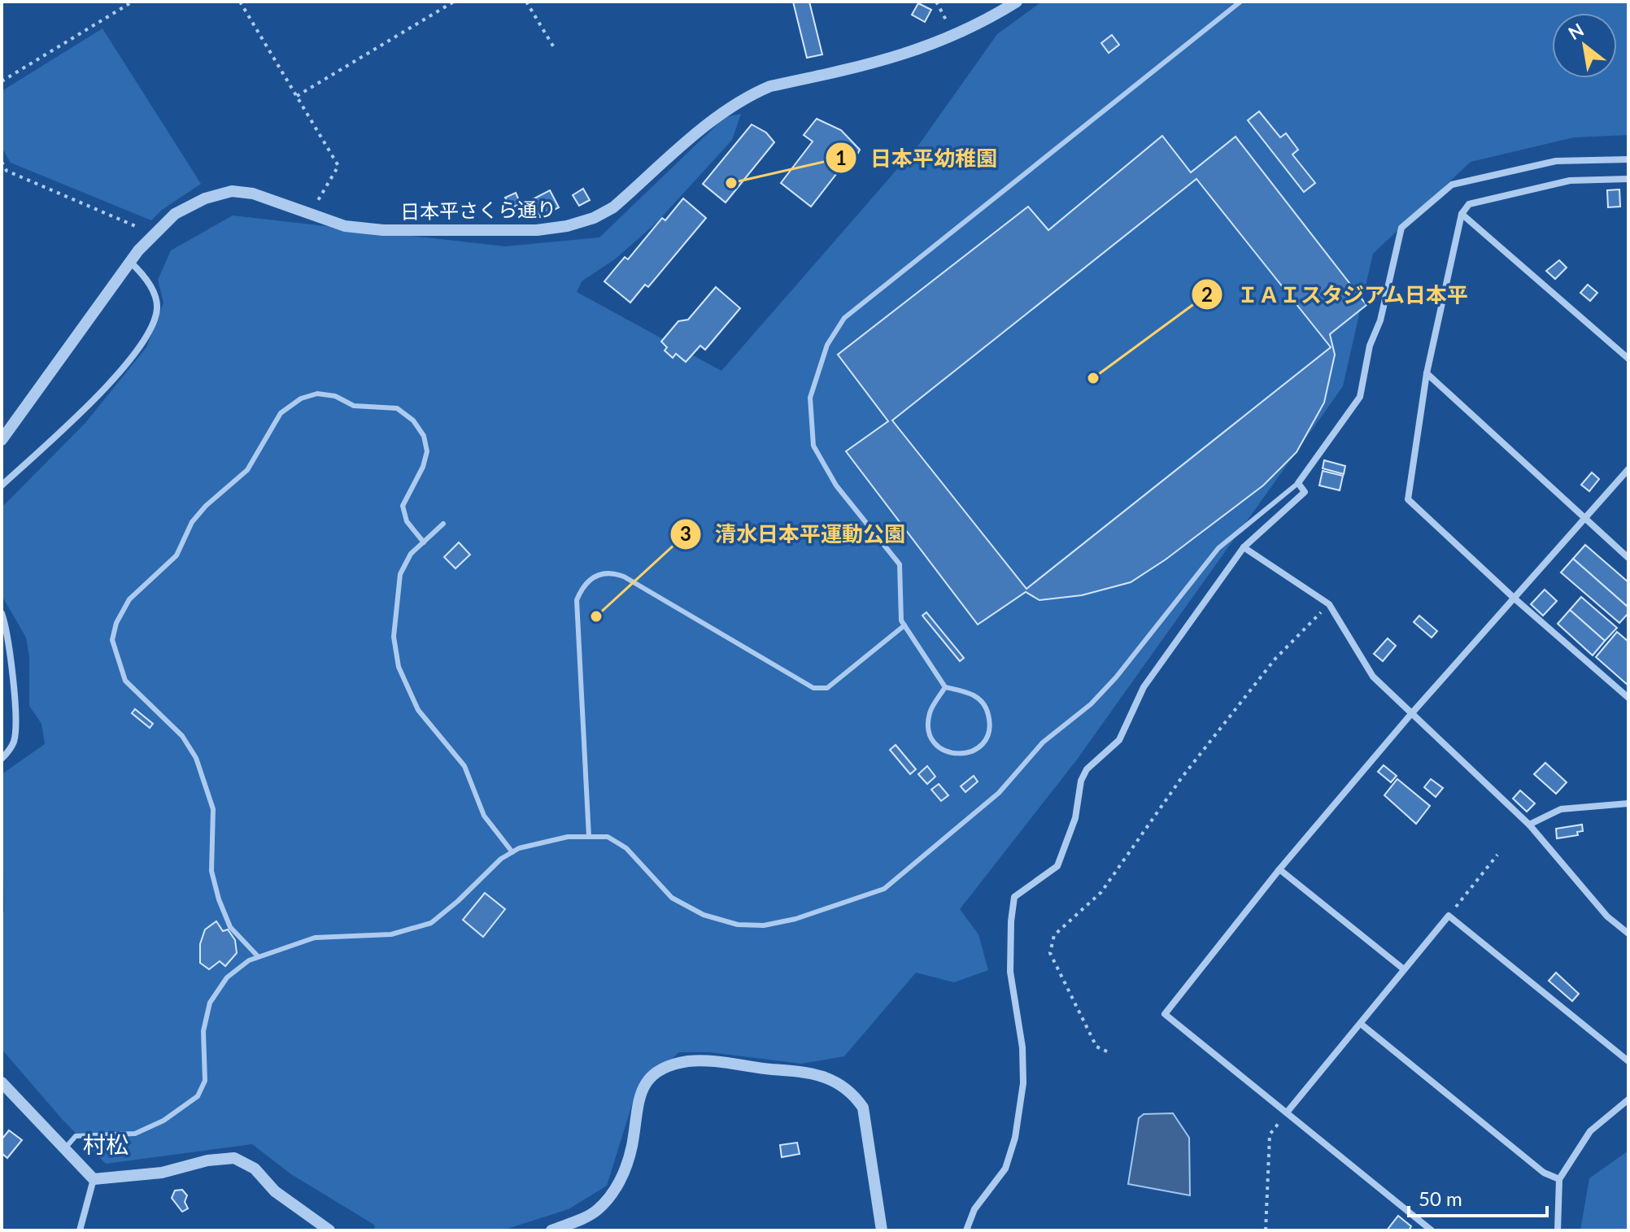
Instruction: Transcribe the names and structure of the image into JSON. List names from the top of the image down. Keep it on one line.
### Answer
{"streets":{"street":["日本平さくら通り"]},"districts":["村松"],"places":["日本平幼稚園","ＩＡＩスタジアム日本平","清水日本平運動公園"],"scale_bar":"50 m","north":"top left"}
